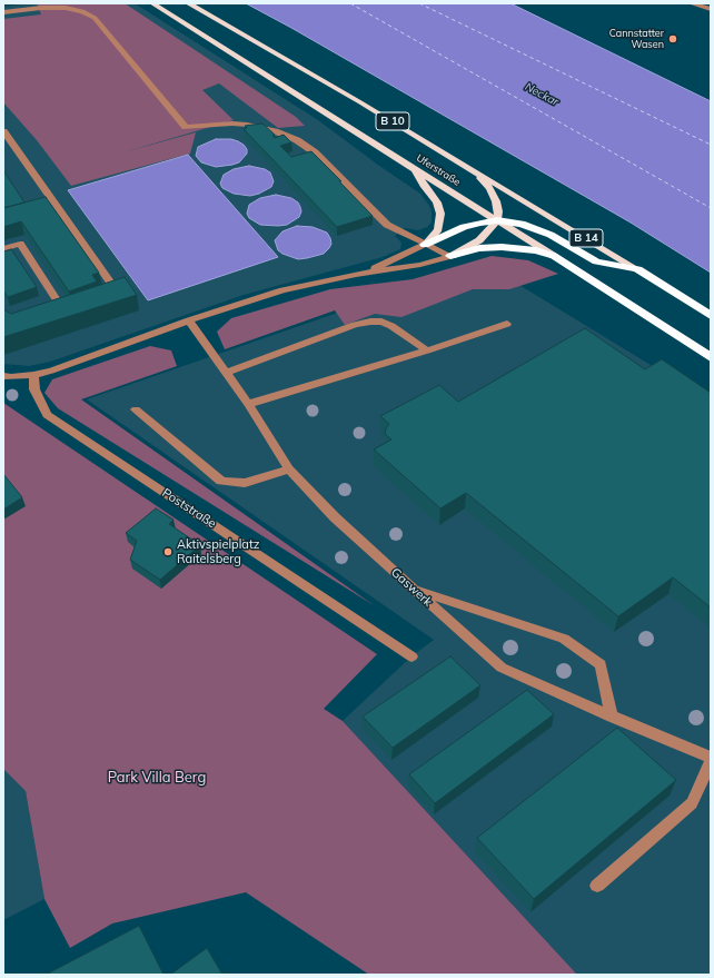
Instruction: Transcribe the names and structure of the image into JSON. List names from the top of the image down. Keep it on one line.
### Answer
{"streets":{"highway":["B 10","Uferstraße"],"main road":["B 14"],"street":["Poststraße","Gaswerk"]},"water":["Neckar"],"parks":["Park Villa Berg"],"places":["Cannstatter Wasen","Aktivspielplatz Raitelsberg"]}
